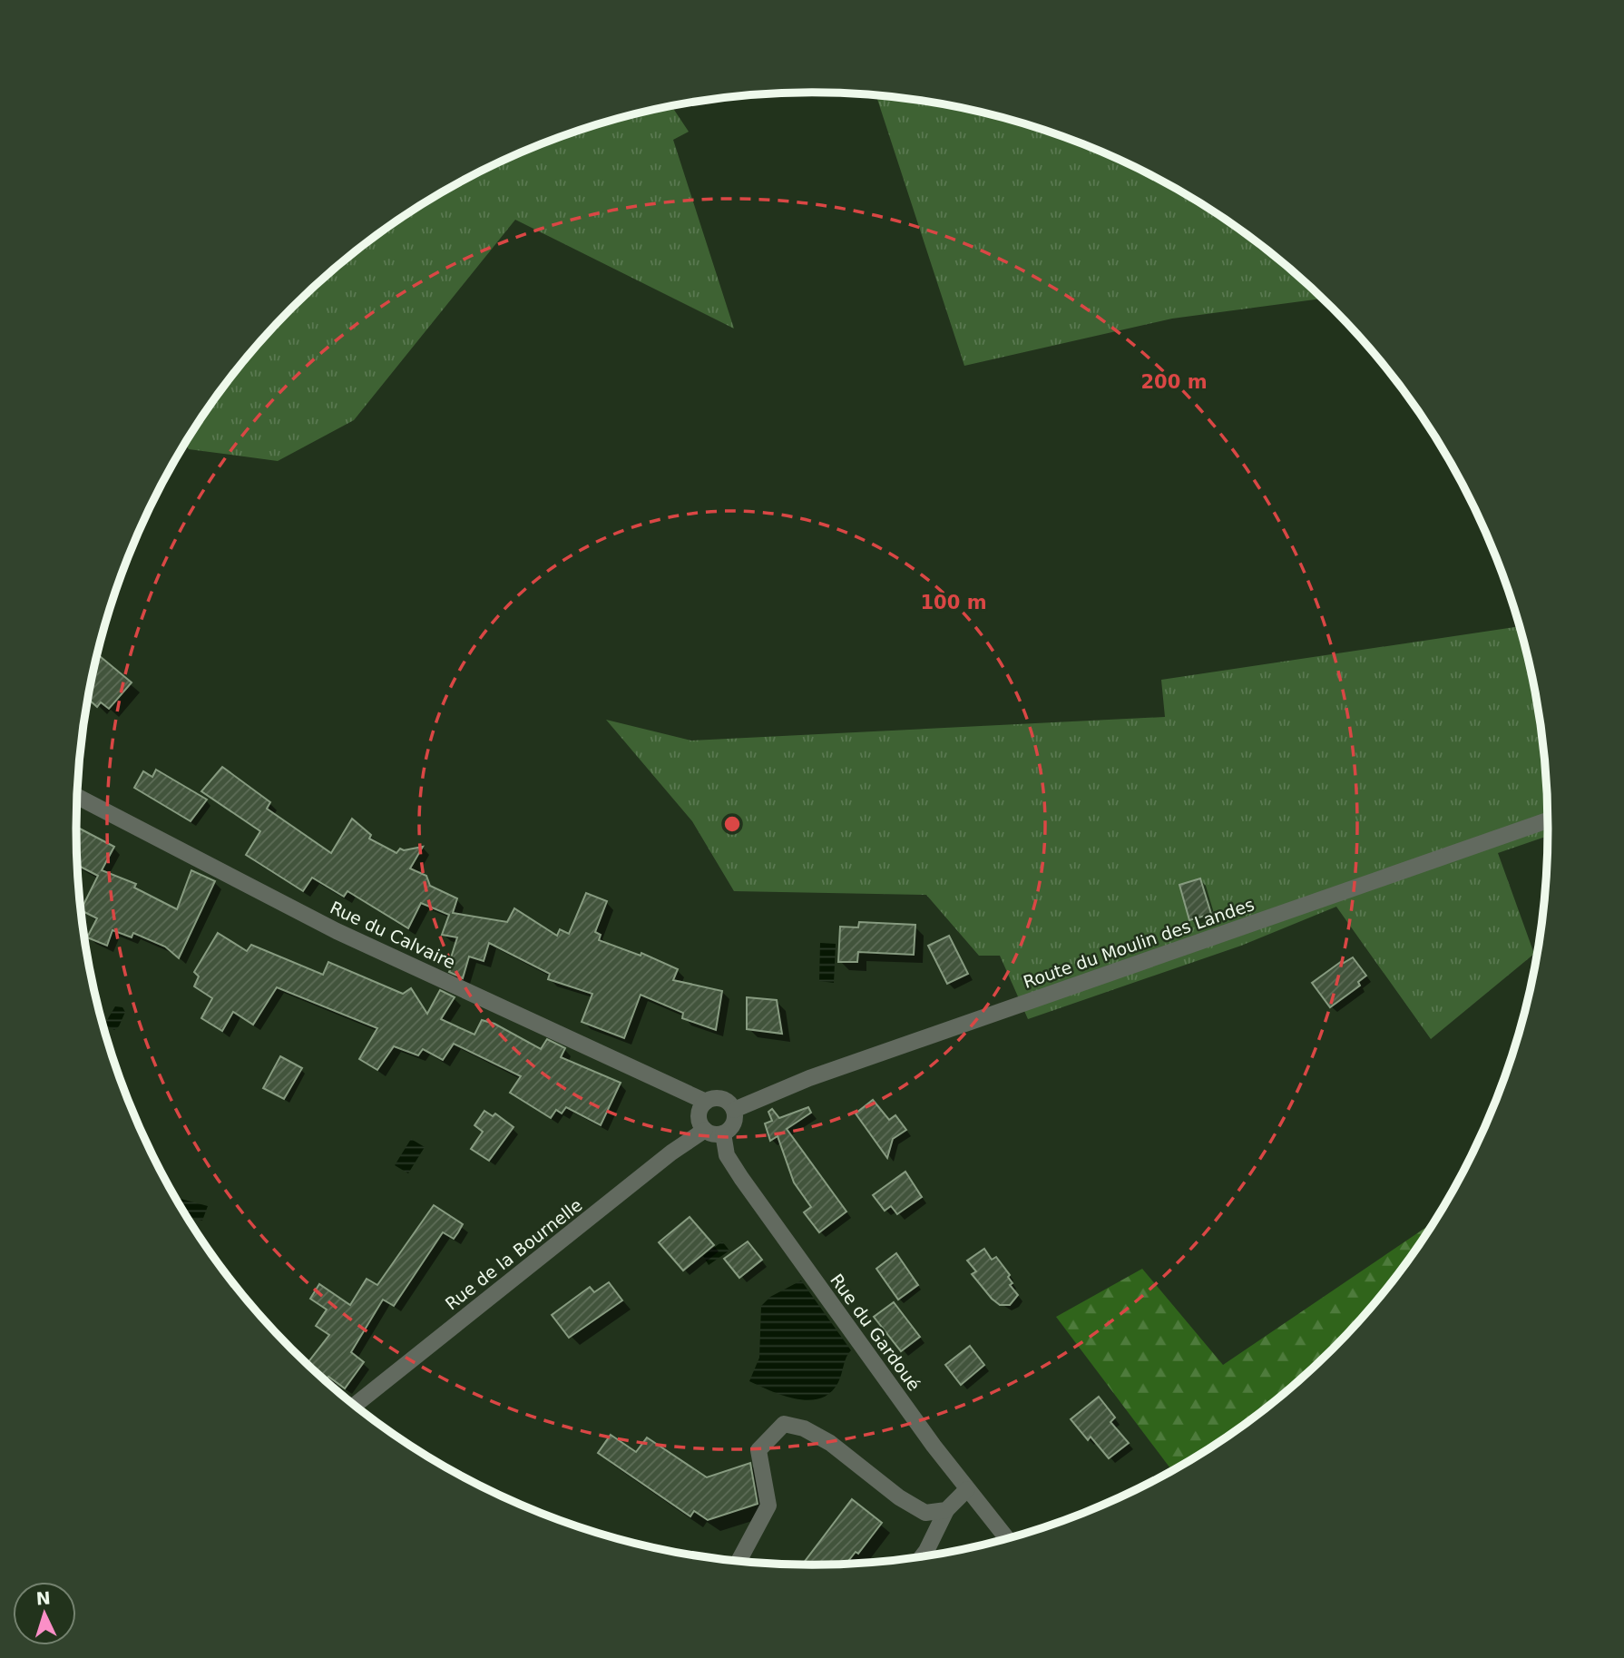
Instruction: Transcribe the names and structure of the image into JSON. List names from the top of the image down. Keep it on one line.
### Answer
{"streets":{"street":["Rue du Calvaire","Route du Moulin des Landes","Rue de la Bournelle","Rue du Gardoué"]},"crossings":[["Rue du Calvaire","Route du Moulin des Landes"],["Rue du Calvaire","Rue de la Bournelle"],["Rue du Calvaire","Rue du Gardoué"],["Route du Moulin des Landes","Rue de la Bournelle"],["Route du Moulin des Landes","Rue du Gardoué"],["Rue de la Bournelle","Rue du Gardoué"]],"north":"top","rings":["200 m","100 m"]}
